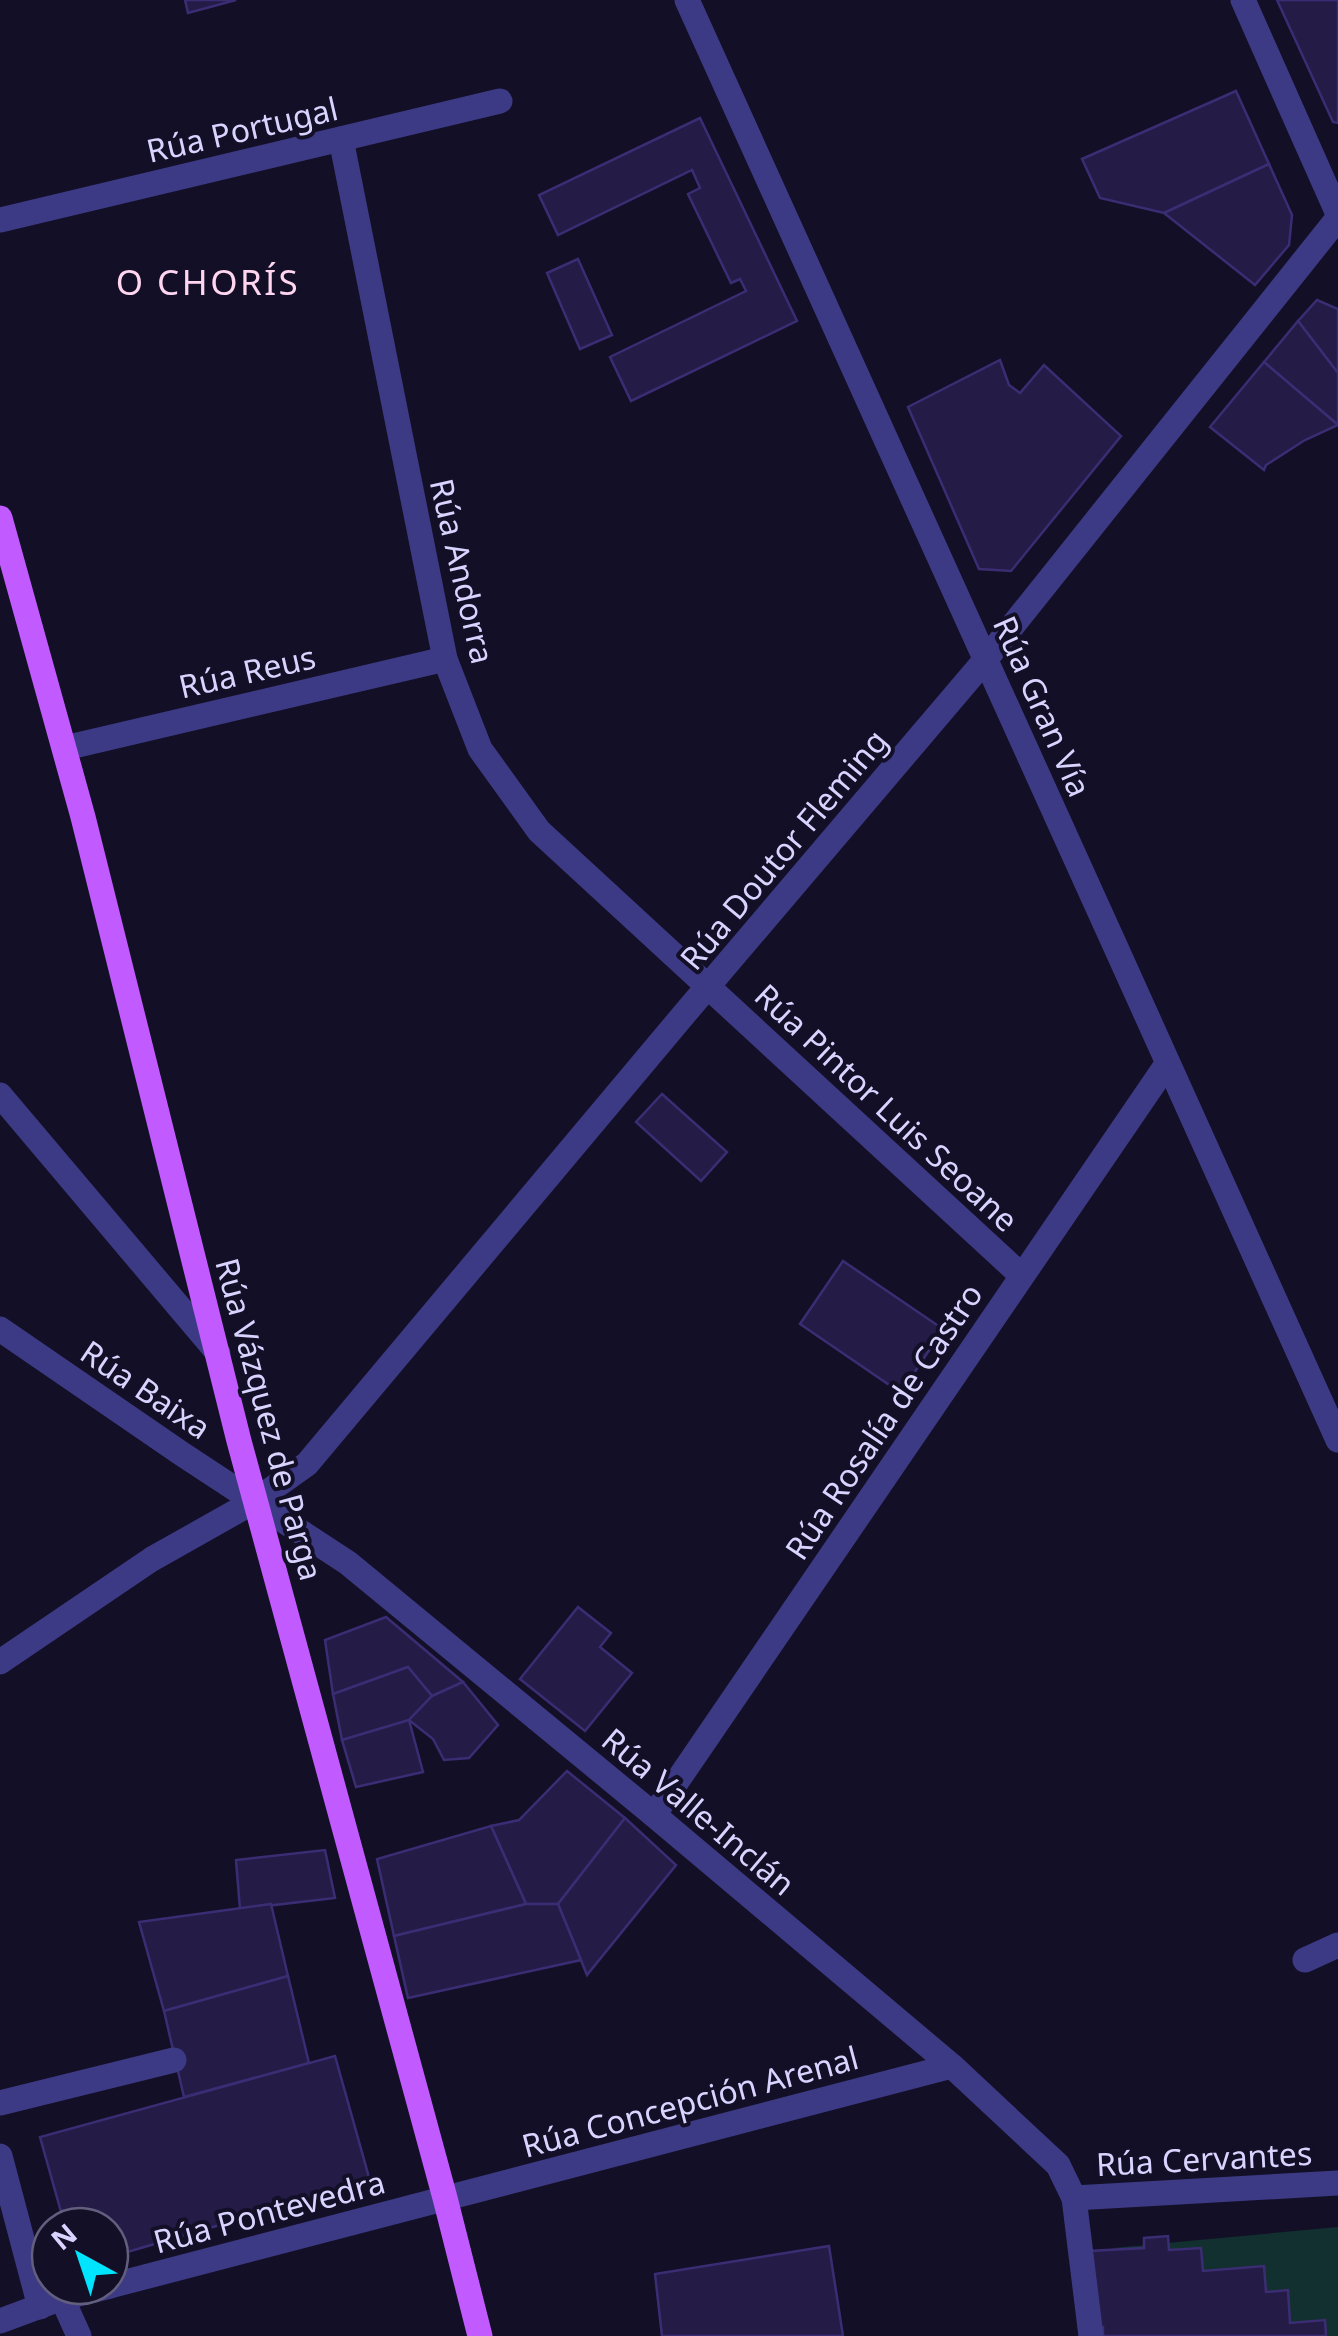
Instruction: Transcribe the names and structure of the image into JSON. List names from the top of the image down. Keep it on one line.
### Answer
{"streets":{"main road":["Rúa Vázquez de Parga"],"street":["Rúa Portugal","Rúa Andorra","Rúa Reus","Rúa Gran Vía","Rúa Doutor Fleming","Rúa Pintor Luis Seoane","Rúa Baixa","Rúa Rosalía de Castro","Rúa Valle-Inclán","Rúa Concepción Arenal","Rúa Cervantes","Rúa Pontevedra"]},"crossings":[["Rúa Portugal","Rúa Andorra"],["Rúa Andorra","Rúa Reus"],["Rúa Andorra","Rúa Doutor Fleming"],["Rúa Andorra","Rúa Pintor Luis Seoane"],["Rúa Reus","Rúa Vázquez de Parga"],["Rúa Gran Vía","Rúa Doutor Fleming"],["Rúa Gran Vía","Rúa Rosalía de Castro"],["Rúa Doutor Fleming","Rúa Pintor Luis Seoane"],["Rúa Doutor Fleming","Rúa Baixa"],["Rúa Doutor Fleming","Rúa Vázquez de Parga"],["Rúa Doutor Fleming","Rúa Valle-Inclán"],["Rúa Pintor Luis Seoane","Rúa Rosalía de Castro"],["Rúa Baixa","Rúa Vázquez de Parga"],["Rúa Baixa","Rúa Valle-Inclán"],["Rúa Vázquez de Parga","Rúa Valle-Inclán"],["Rúa Vázquez de Parga","Rúa Concepción Arenal"],["Rúa Vázquez de Parga","Rúa Pontevedra"],["Rúa Rosalía de Castro","Rúa Valle-Inclán"],["Rúa Valle-Inclán","Rúa Concepción Arenal"],["Rúa Valle-Inclán","Rúa Cervantes"],["Rúa Concepción Arenal","Rúa Pontevedra"]],"districts":["O CHORÍS"],"north":"top left"}
